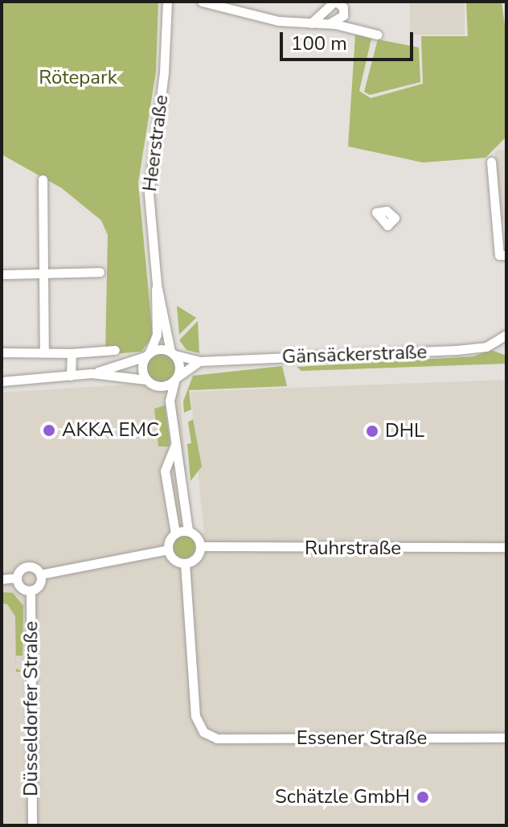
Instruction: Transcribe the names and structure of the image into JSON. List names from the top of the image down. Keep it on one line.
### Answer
{"streets":{"street":["Heerstraße","Gänsäckerstraße","Ruhrstraße","Düsseldorfer Straße","Essener Straße"]},"crossings":[["Heerstraße","Gänsäckerstraße"],["Ruhrstraße","Essener Straße"]],"parks":["Rötepark"],"places":["AKKA EMC","DHL","Schätzle GmbH"],"scale_bar":"100 m"}
